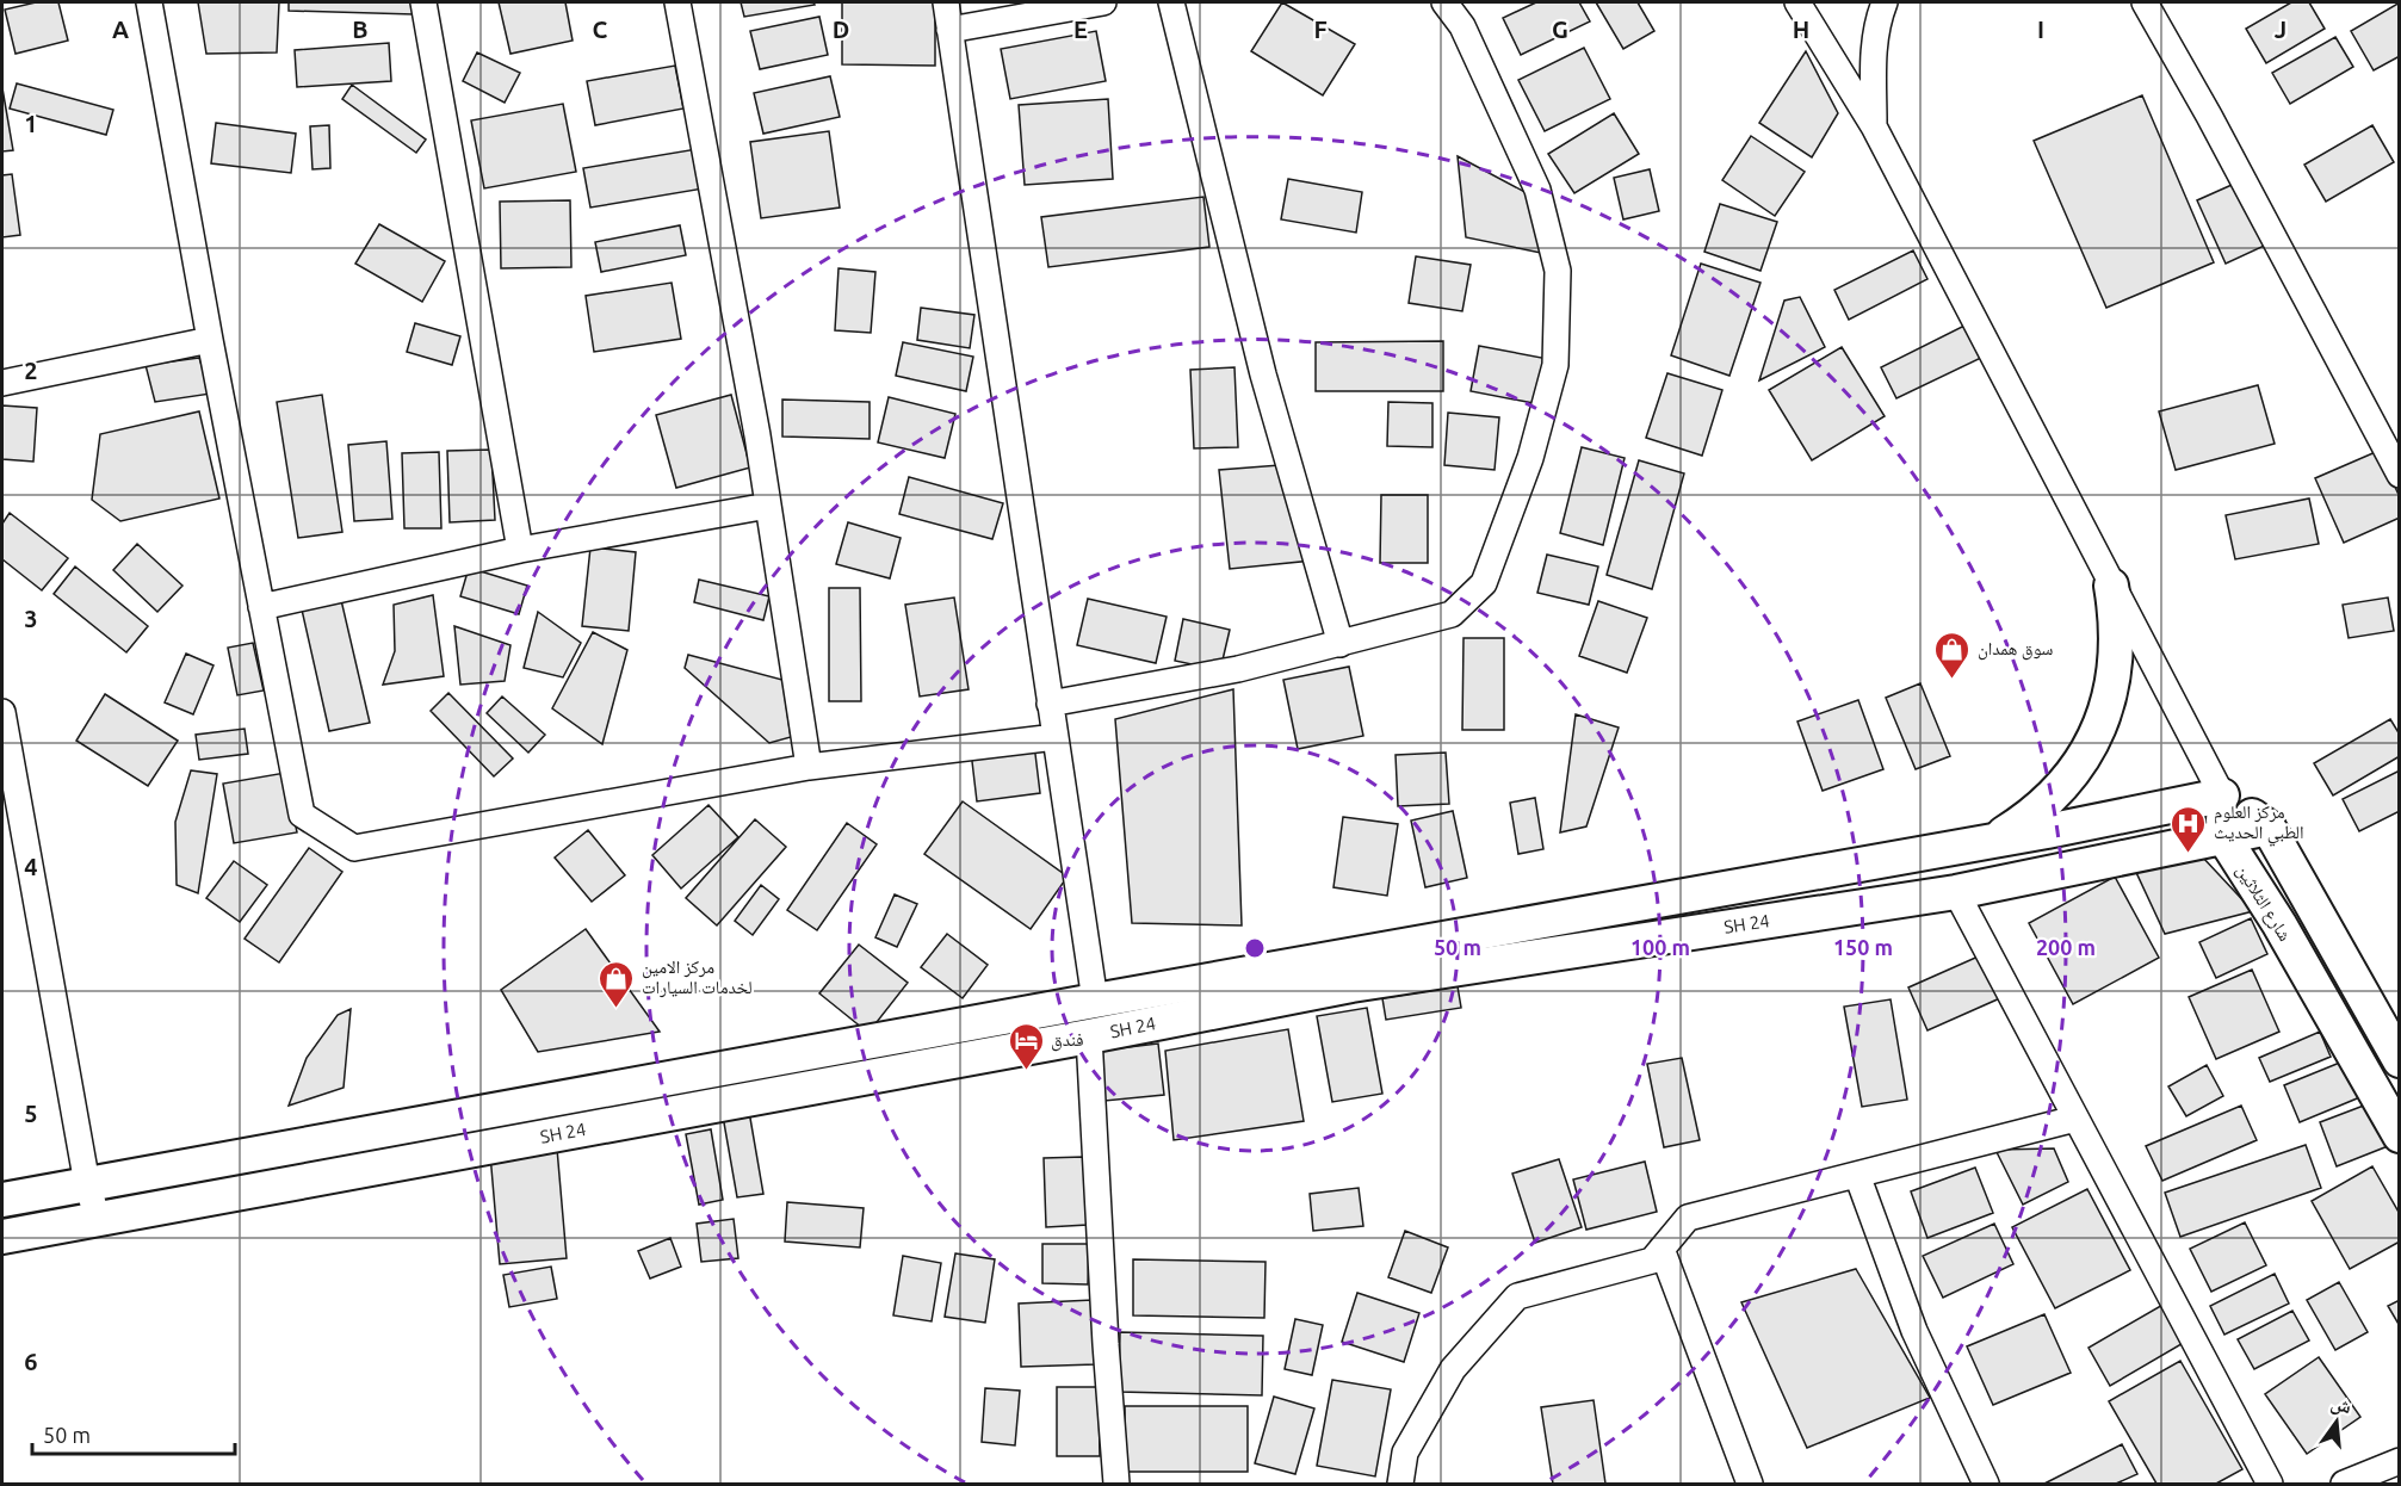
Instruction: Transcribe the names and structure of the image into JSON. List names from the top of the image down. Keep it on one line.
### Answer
{"streets":{"street":["شارع الثلاثين","SH 24"]},"crossings":[["شارع الثلاثين","SH 24"]],"places":{"shop":["سوق همدان","مركز الامين لخدمات السيارات"],"hospital":["مركز العلوم الطبي الحديث"],"hotel":["فندق"]},"scale_bar":"50 m","north":"top","grid":{"columns":["A","B","C","D","E","F","G","H","I","J"],"rows":["1","2","3","4","5","6"]},"rings":["50 m","100 m","150 m","200 m"]}
